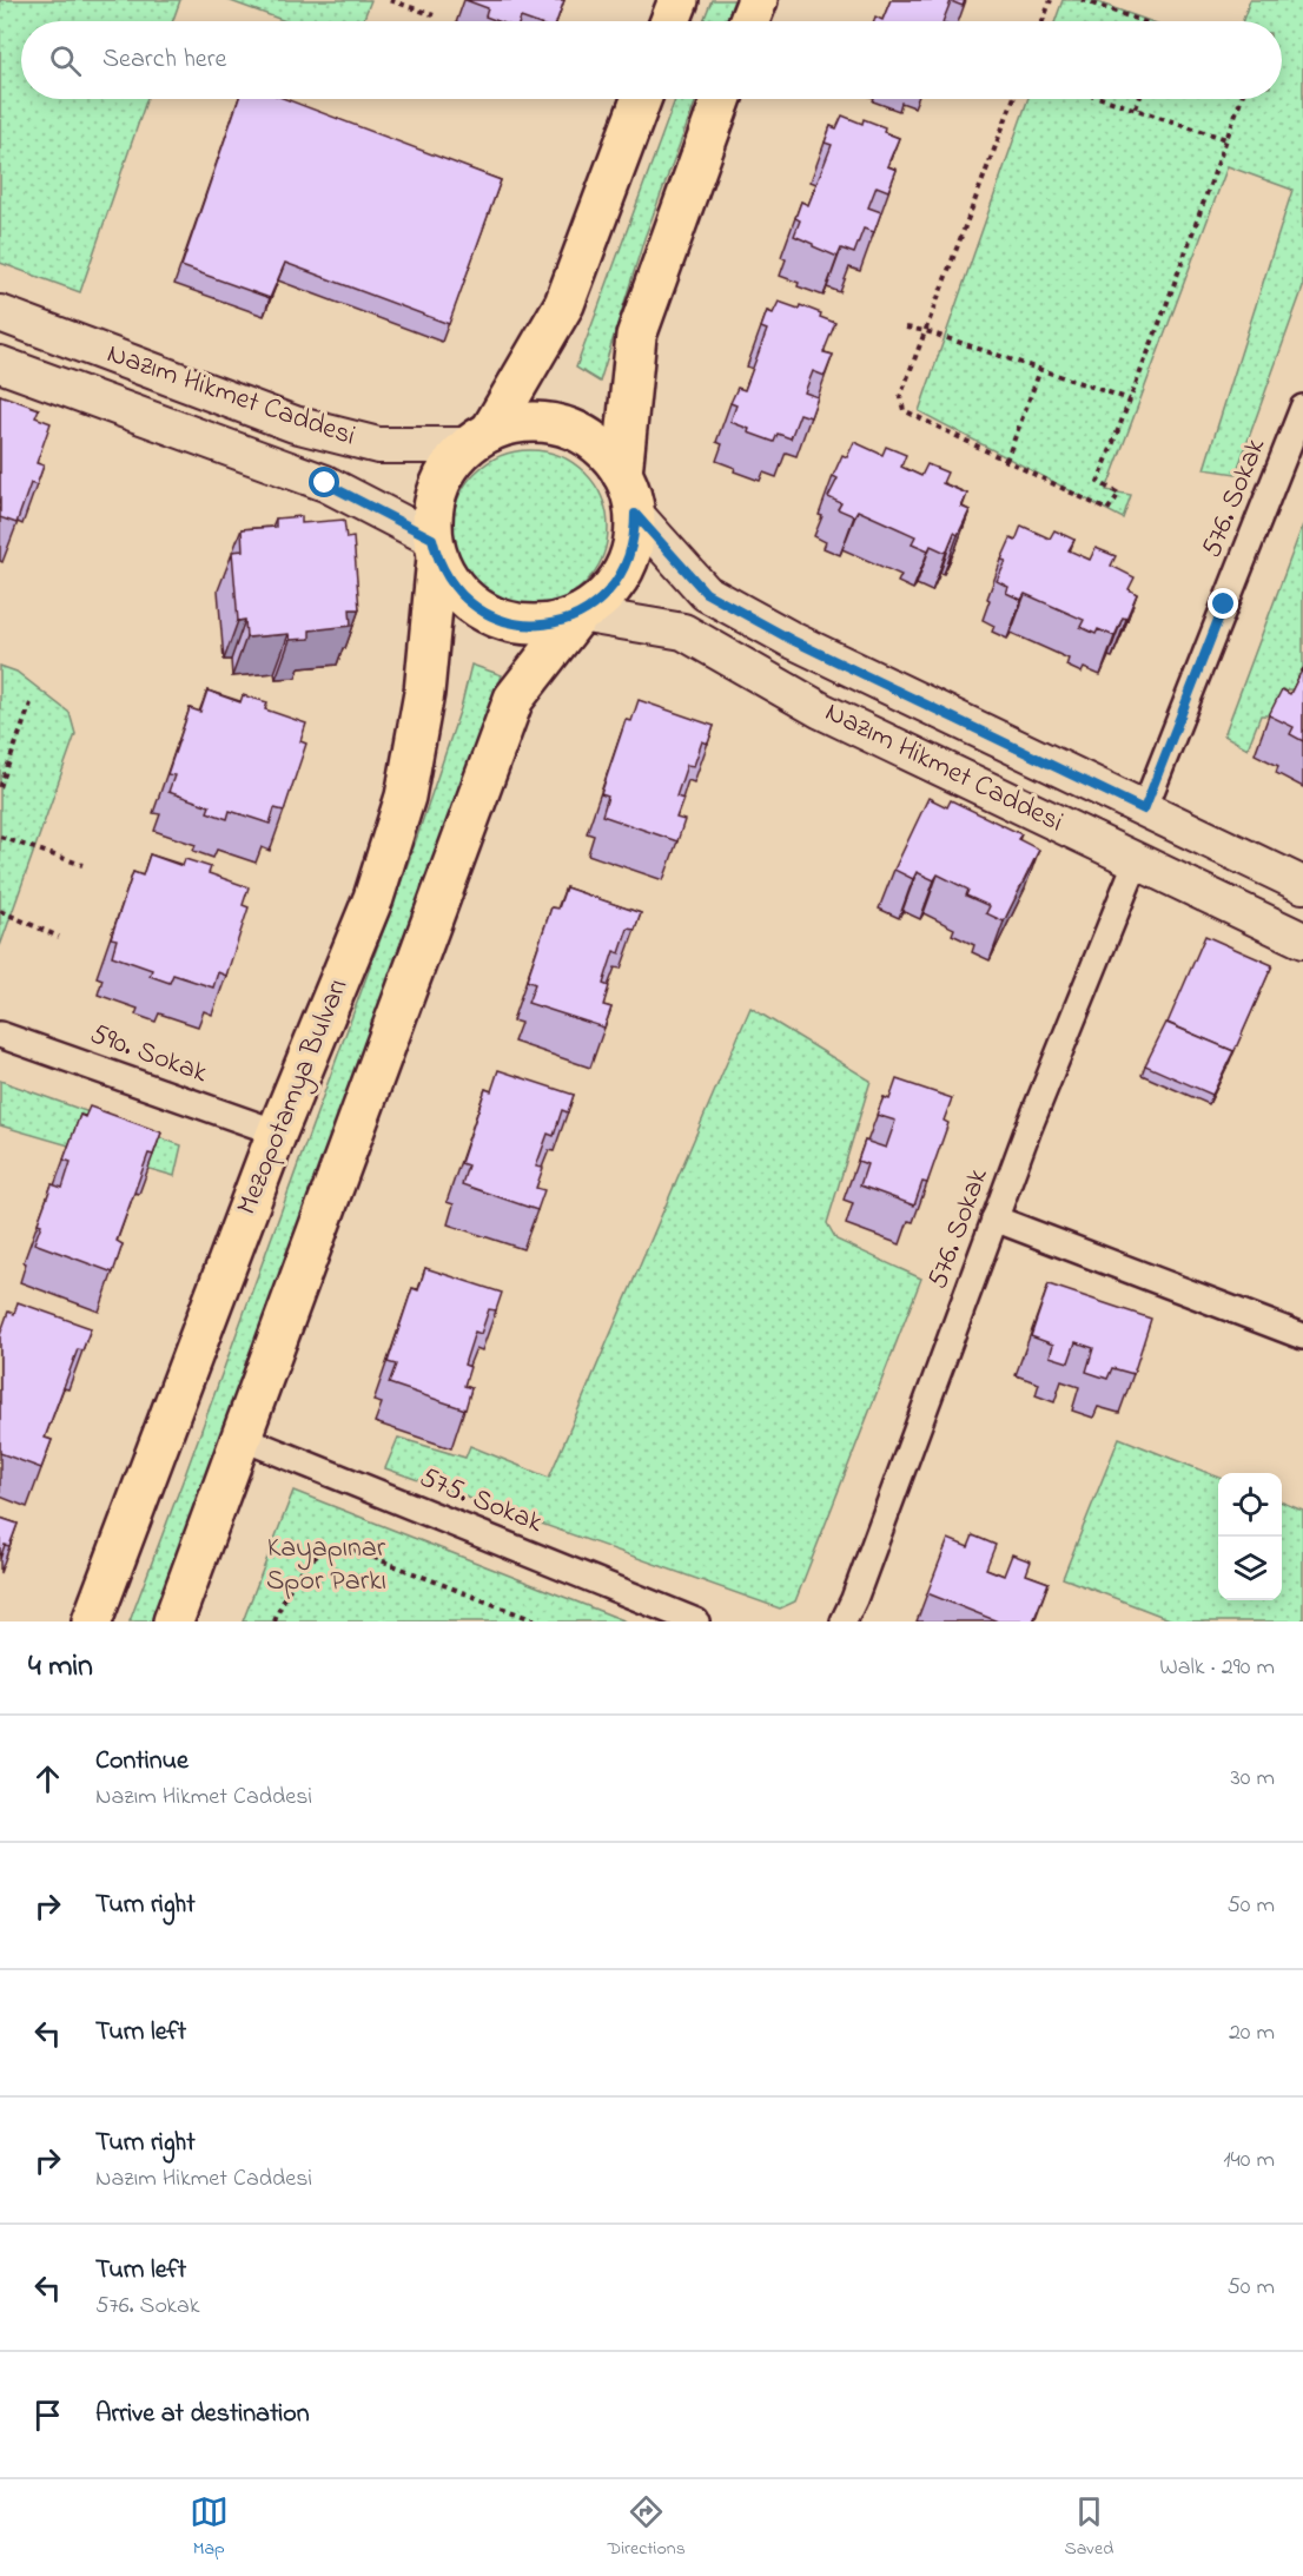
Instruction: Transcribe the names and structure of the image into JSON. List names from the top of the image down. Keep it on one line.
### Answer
{"streets":{"main road":["Nazım Hikmet Caddesi","Mezopotamya Bulvarı"],"street":["576. Sokak","590. Sokak","575. Sokak"]},"crossings":[["Nazım Hikmet Caddesi","576. Sokak"],["Nazım Hikmet Caddesi","Mezopotamya Bulvarı"],["590. Sokak","Mezopotamya Bulvarı"]],"parks":["Kayapınar Spor Parkı"],"page":{"search":"Search here","heading":["4 min","Walk · 290 m"],"list":[["Continue","Nazım Hikmet Caddesi","30 m"],["Turn right","50 m"],["Turn left","20 m"],["Turn right","Nazım Hikmet Caddesi","140 m"],["Turn left","576. Sokak","50 m"],"Arrive at destination"],"nav":["Map","Directions","Saved"]}}
